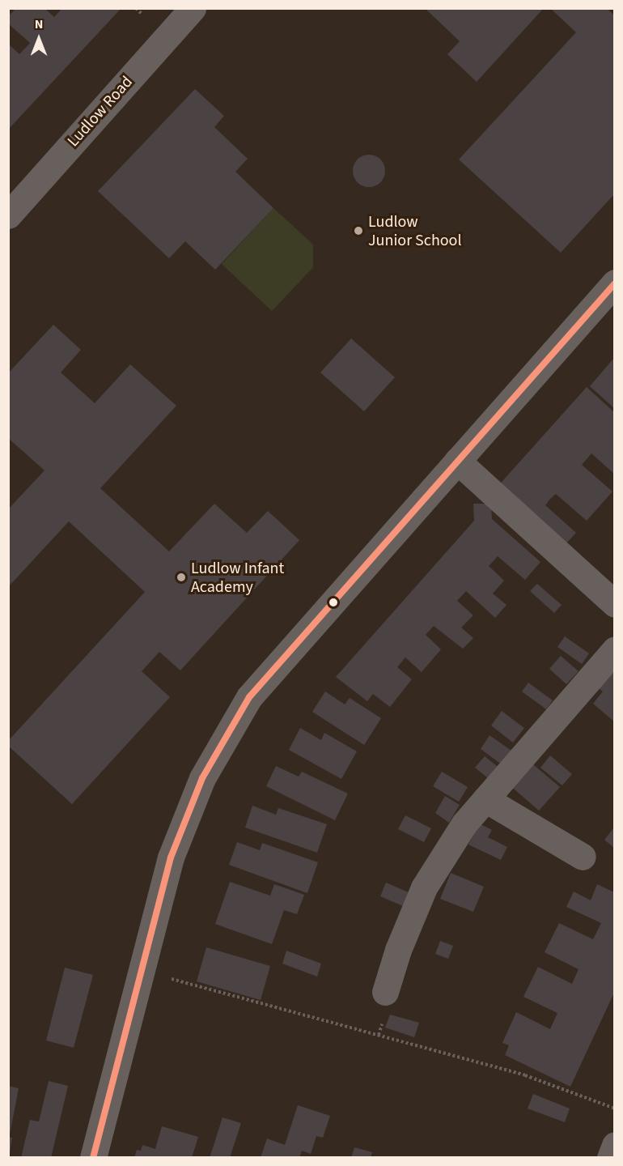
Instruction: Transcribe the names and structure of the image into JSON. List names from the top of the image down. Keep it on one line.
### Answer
{"streets":{"street":["Ludlow Road"]},"places":["Ludlow Junior School","Ludlow Infant Academy"],"north":"top"}
